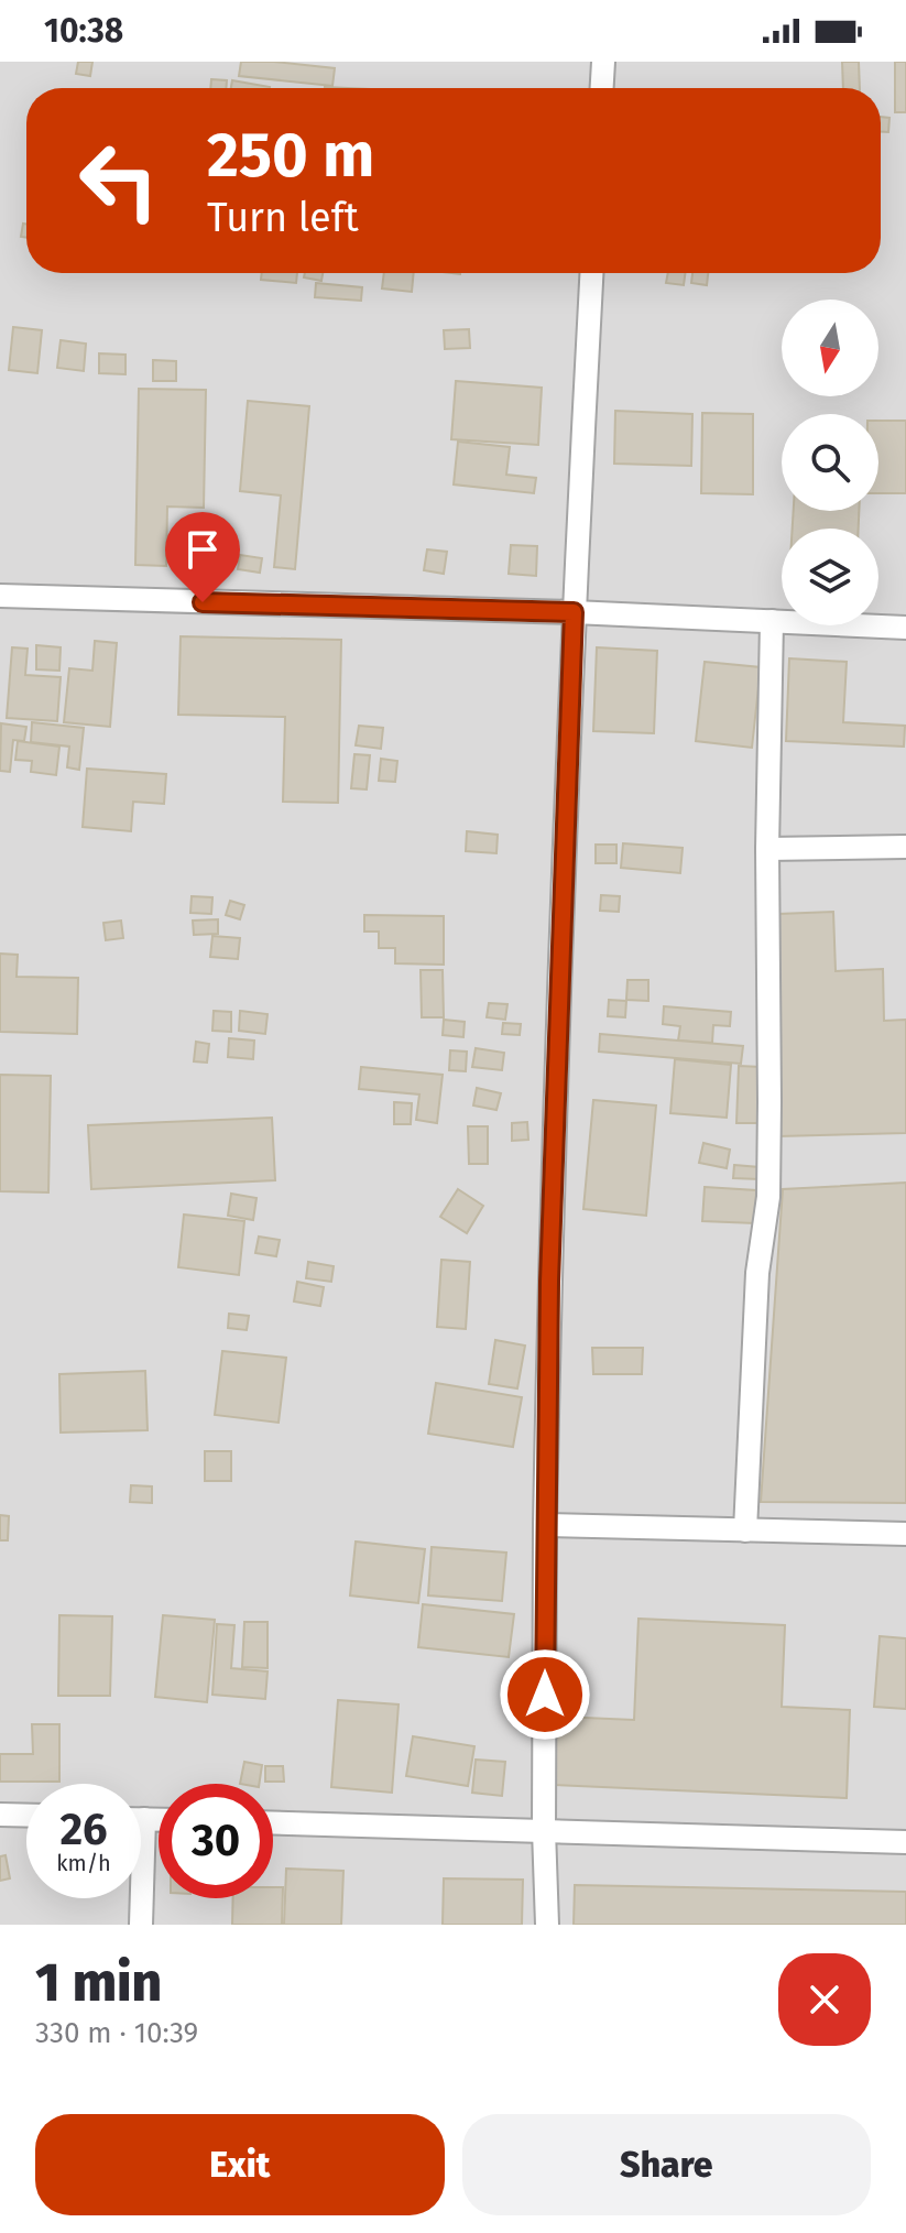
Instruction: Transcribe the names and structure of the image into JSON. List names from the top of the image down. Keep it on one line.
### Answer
{"north":"bottom","page":{"status":"10:38","turn":["250 m","Turn left"],"speed":"26 km/h","limit":"30","heading":["1 min","330 m · 10:39"],"buttons":["Exit","Share"]}}
